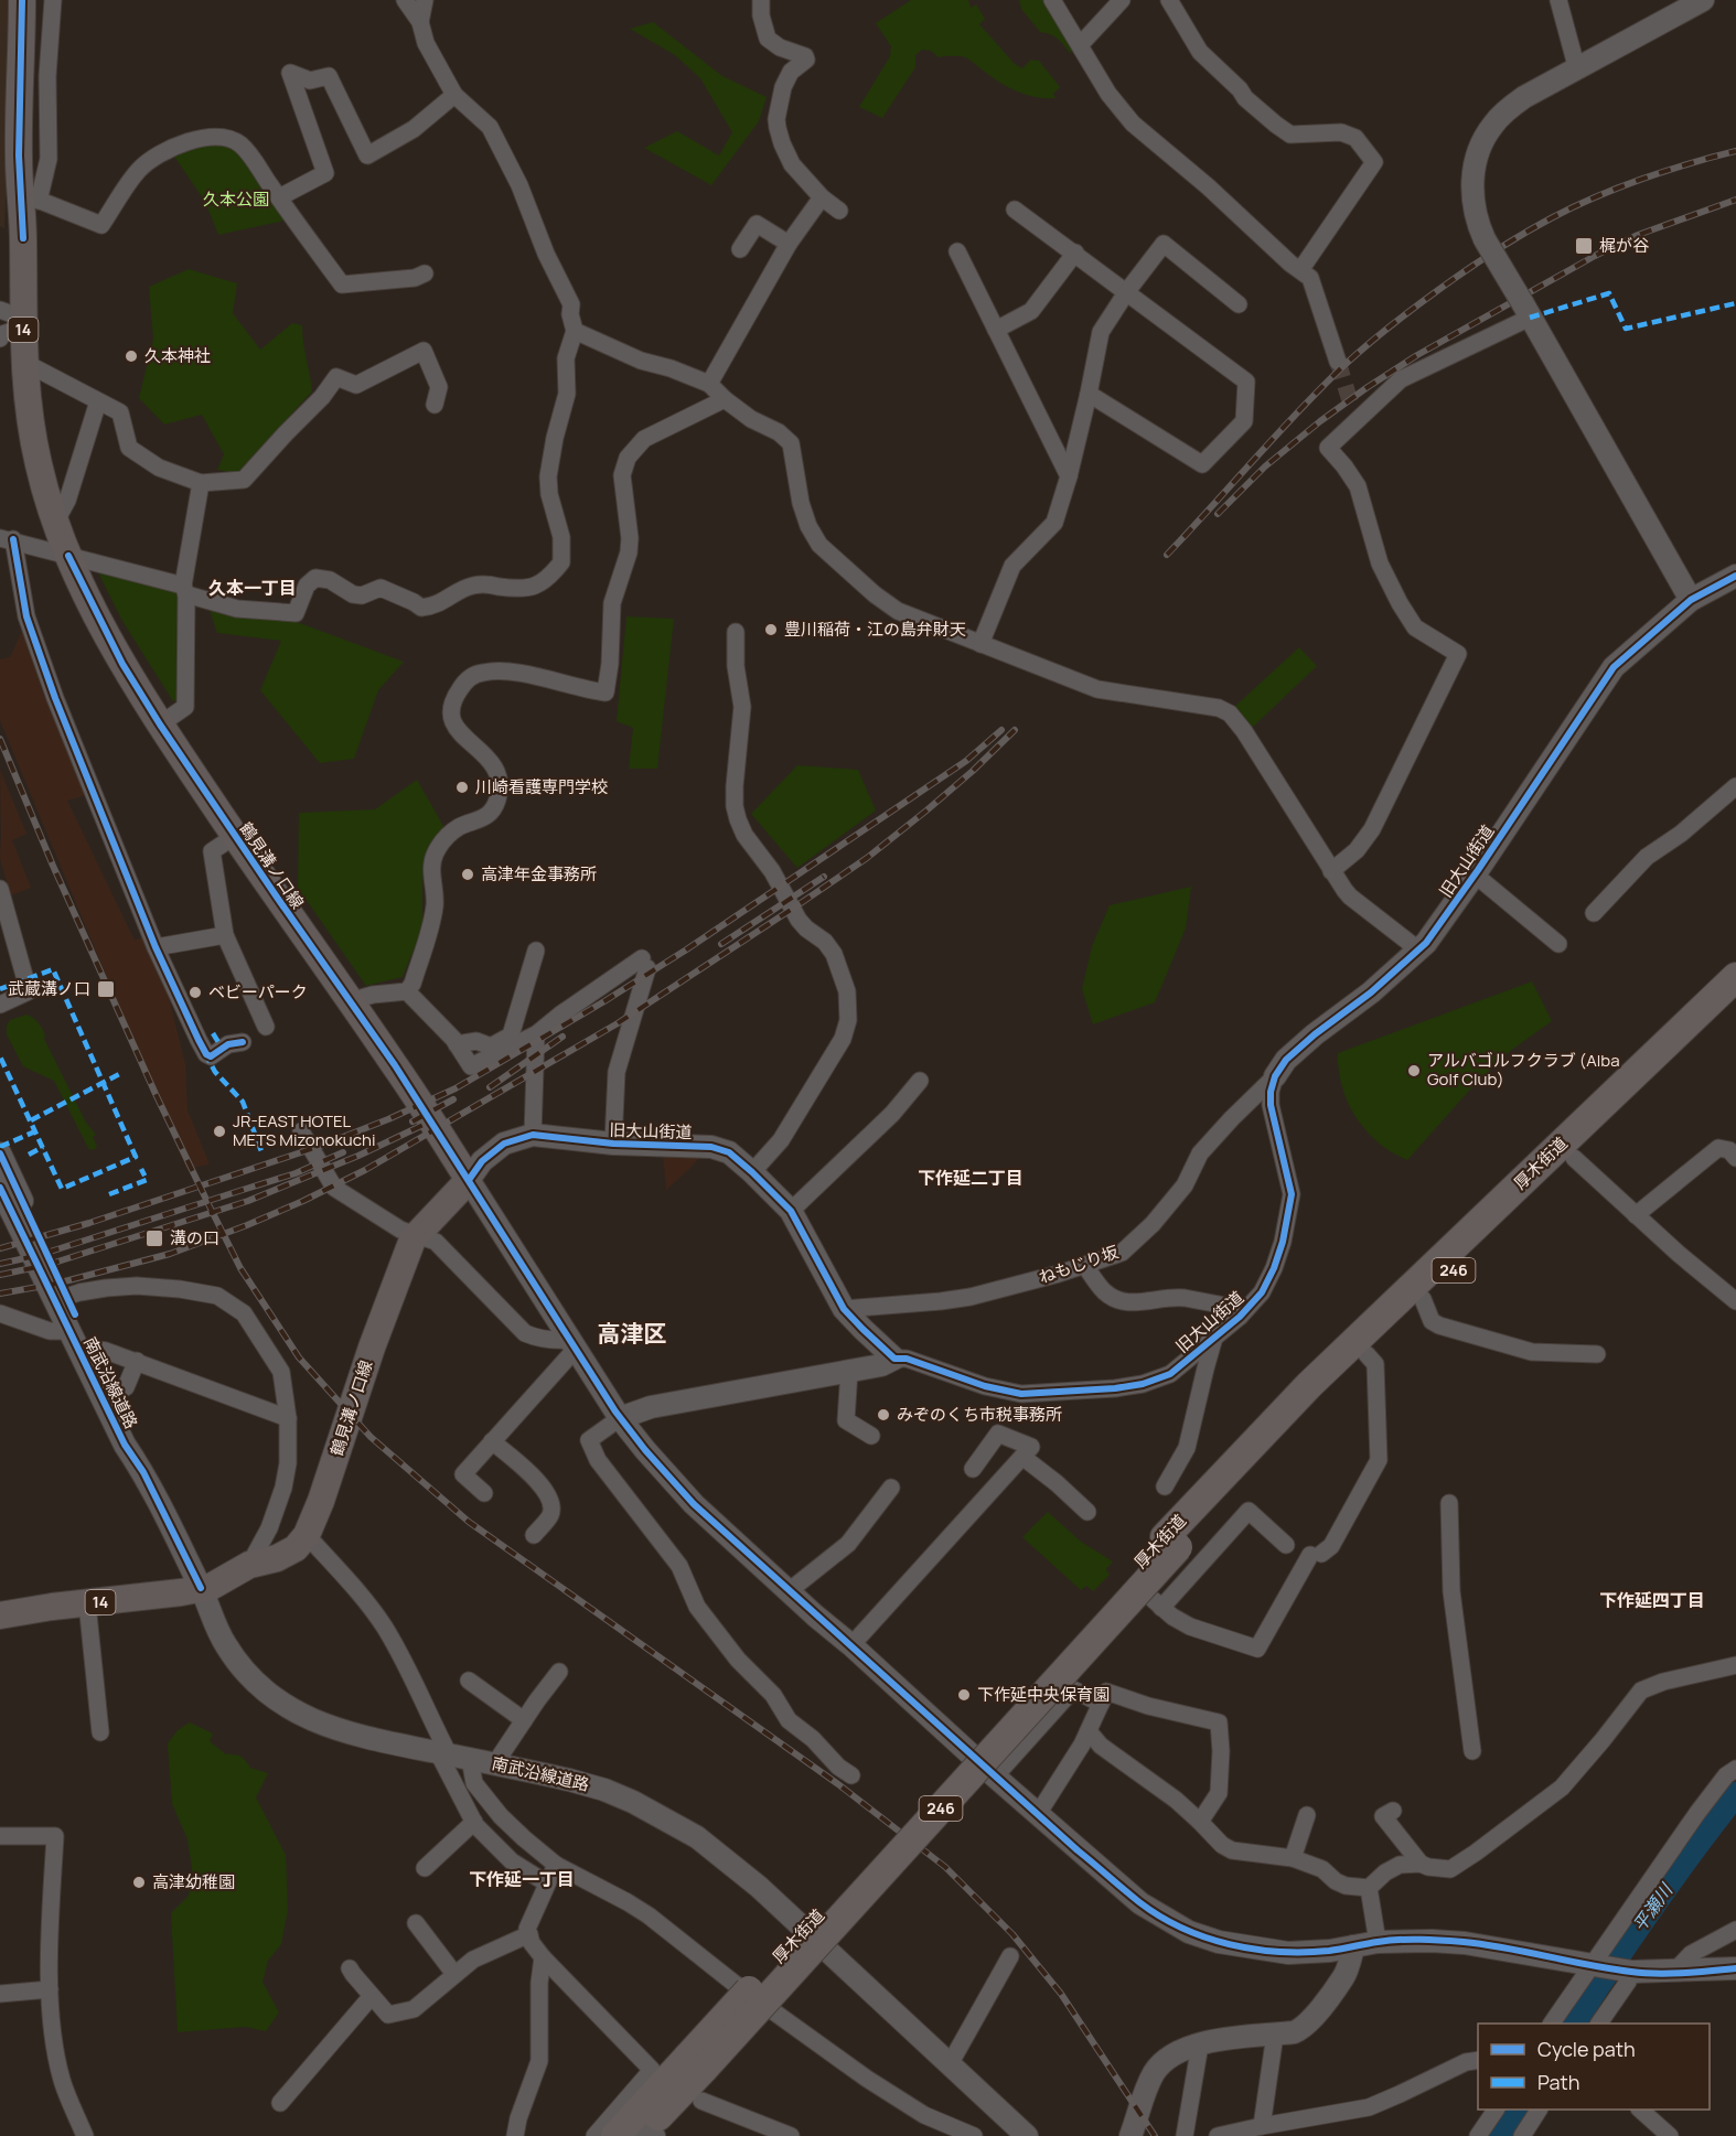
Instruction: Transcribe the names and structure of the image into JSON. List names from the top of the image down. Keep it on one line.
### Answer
{"streets":{"highway":["厚木街道","246"],"main road":["14","鶴見溝ノ口線"],"street":["旧大山街道","ねもじり坂","南武沿線道路"]},"crossings":[["14","鶴見溝ノ口線"],["14","南武沿線道路"],["旧大山街道","鶴見溝ノ口線"],["旧大山街道","ねもじり坂"],["鶴見溝ノ口線","南武沿線道路"]],"districts":["久本一丁目","下作延二丁目","高津区","下作延四丁目","下作延一丁目"],"water":["平瀬川"],"parks":["久本公園"],"places":{"transit":["梶が谷","武蔵溝ノ口","溝の口"],"other":["久本神社","豊川稲荷・江の島弁財天","川崎看護専門学校","高津年金事務所","ベビーパーク","アルバゴルフクラブ (Alba Golf Club)","JR-EAST HOTEL METS Mizonokuchi","みぞのくち市税事務所","下作延中央保育園","高津幼稚園"]},"legend":["Cycle path","Path"]}
